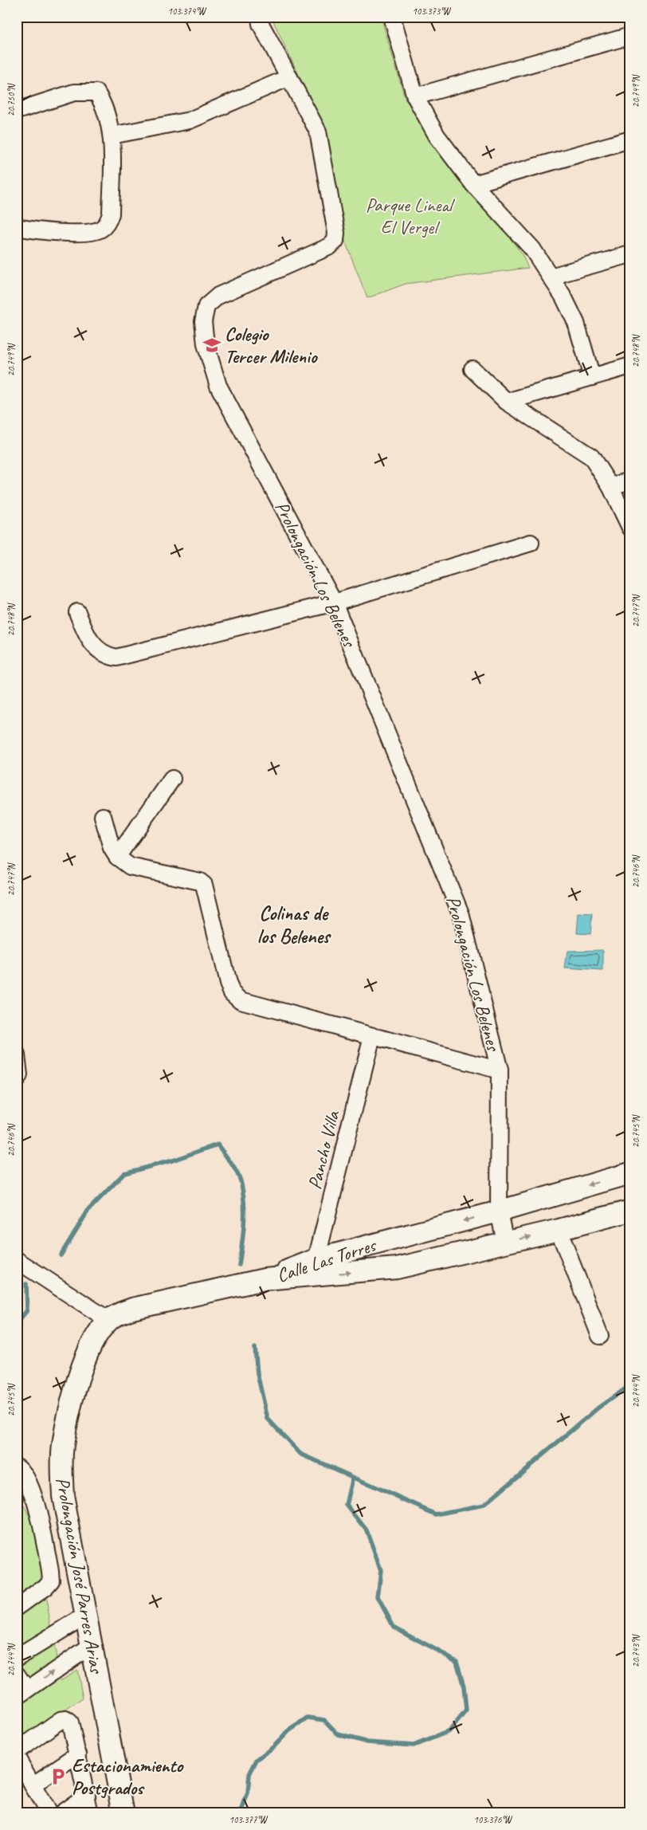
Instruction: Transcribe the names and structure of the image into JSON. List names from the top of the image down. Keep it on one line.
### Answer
{"streets":{"main road":["Calle Las Torres","Prolongación José Parres Arias"],"street":["Prolongación Los Belenes","Pancho Villa"]},"crossings":[["Prolongación Los Belenes","Calle Las Torres"],["Pancho Villa","Calle Las Torres"],["Calle Las Torres","Prolongación José Parres Arias"]],"districts":["Colinas de los Belenes"],"parks":["Parque Lineal El Vergel"],"places":{"school or university":["Colegio Tercer Milenio"],"parking":["Estacionamiento Postgrados"]},"coordinates":["103.374°W","103.373°W","20.749°N","20.750°N","20.748°N","20.747°N","20.746°N","20.745°N","20.744°N","20.743°N","103.377°W","103.376°W"]}
